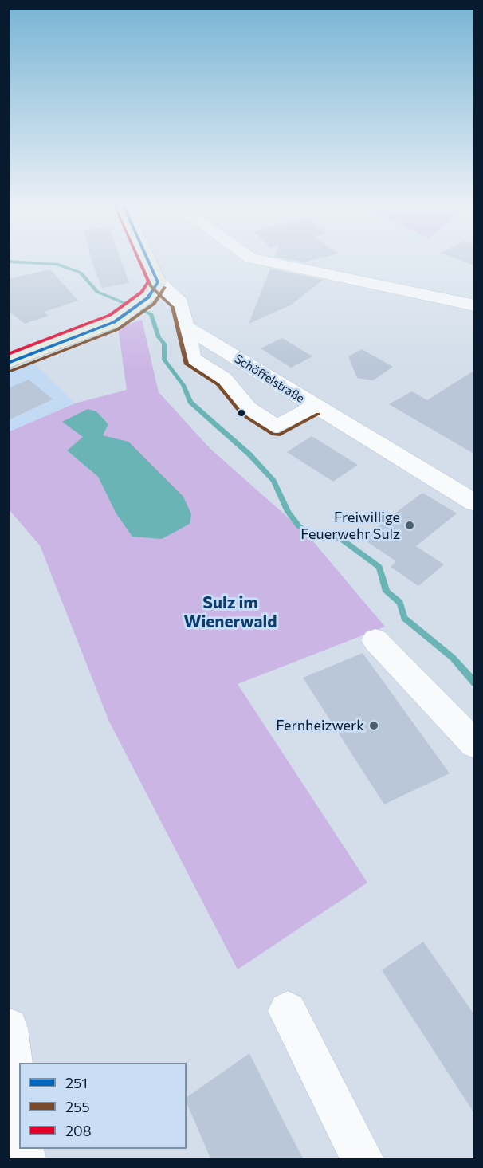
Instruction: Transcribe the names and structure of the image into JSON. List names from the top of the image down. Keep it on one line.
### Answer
{"streets":{"street":["Schöffelstraße"]},"districts":["Sulz im Wienerwald"],"places":["Freiwillige Feuerwehr Sulz","Fernheizwerk"],"lines":["transit line 251","transit line 255","transit line 208"],"legend":["251","255","208"]}
